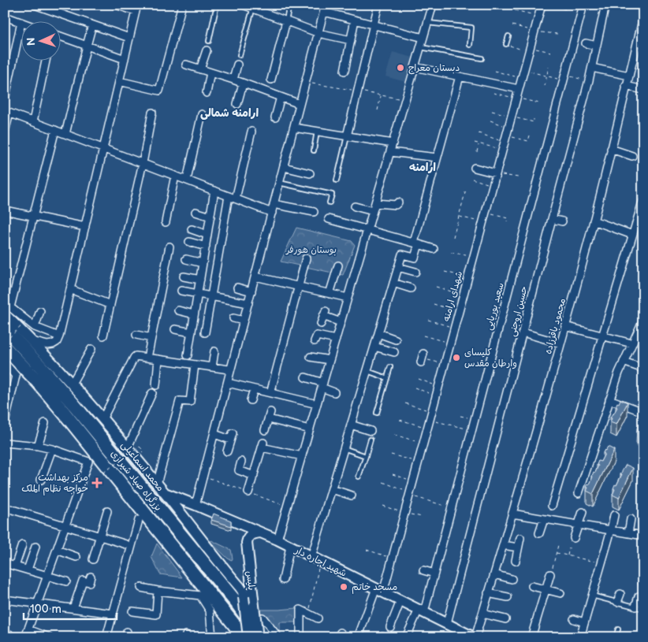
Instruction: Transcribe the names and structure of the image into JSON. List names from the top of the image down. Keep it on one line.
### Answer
{"streets":{"highway":["بزرگراه صیاد شیرازی"],"main road":["محمد اسماعیلی","شهید اجاره دار","پلیس"],"street":["شهدای ارامنه","سعید بوریایی","حسین اروجنی","محمود باقرزاده"]},"crossings":[["شهدای ارامنه","شهید اجاره دار"],["سعید بوریایی","شهید اجاره دار"],["حسین اروجنی","شهید اجاره دار"],["محمود باقرزاده","شهید اجاره دار"],["محمد اسماعیلی","شهید اجاره دار"],["شهید اجاره دار","پلیس"]],"districts":["ارامنه شمالی","ارامنه"],"parks":["بوستان هورفر"],"places":{"other":["دبستان معراج","کلیسای وارطان مقدس","مسجد خاتم"],"health":["مرکز بهداشت خواجه نظام الملک"]},"scale_bar":"100 m","north":"left"}
